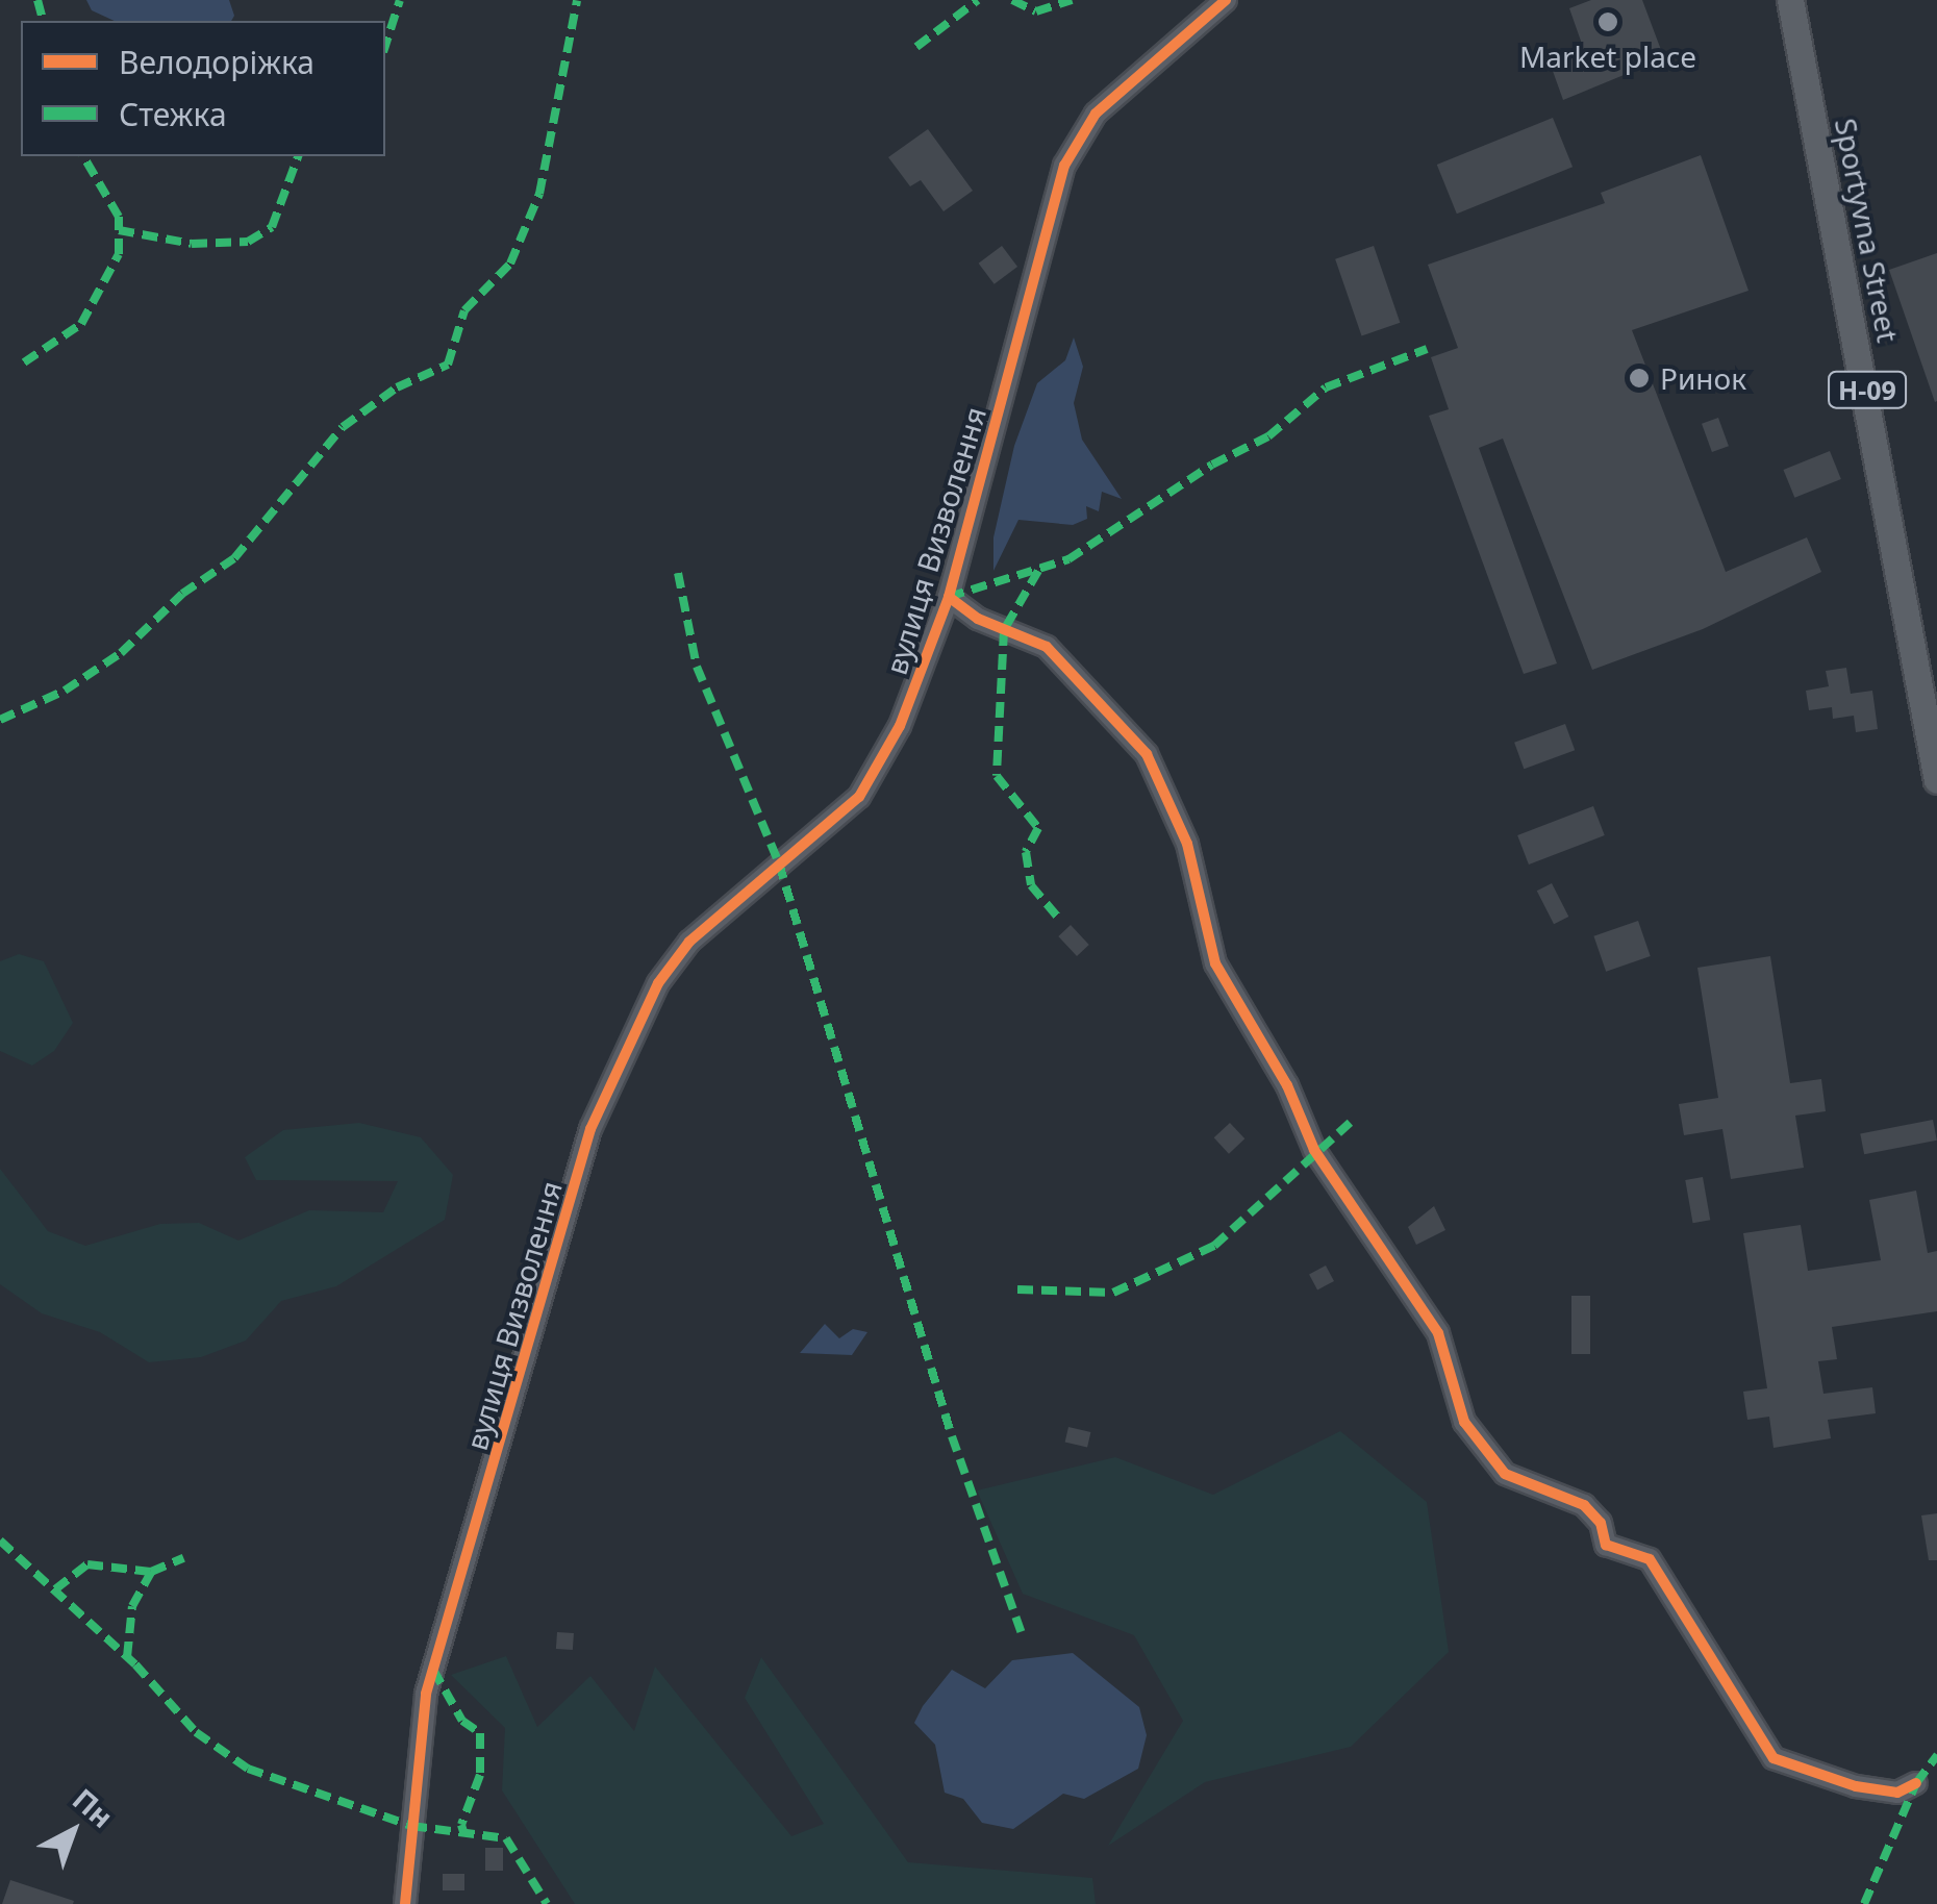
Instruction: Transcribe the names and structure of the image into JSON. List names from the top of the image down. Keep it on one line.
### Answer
{"streets":{"main road":["Sportyvna Street","Н-09"],"street":["вулиця Визволення"]},"places":["Market place","Ринок"],"legend":["Велодоріжка","Стежка"],"north":"top right"}
